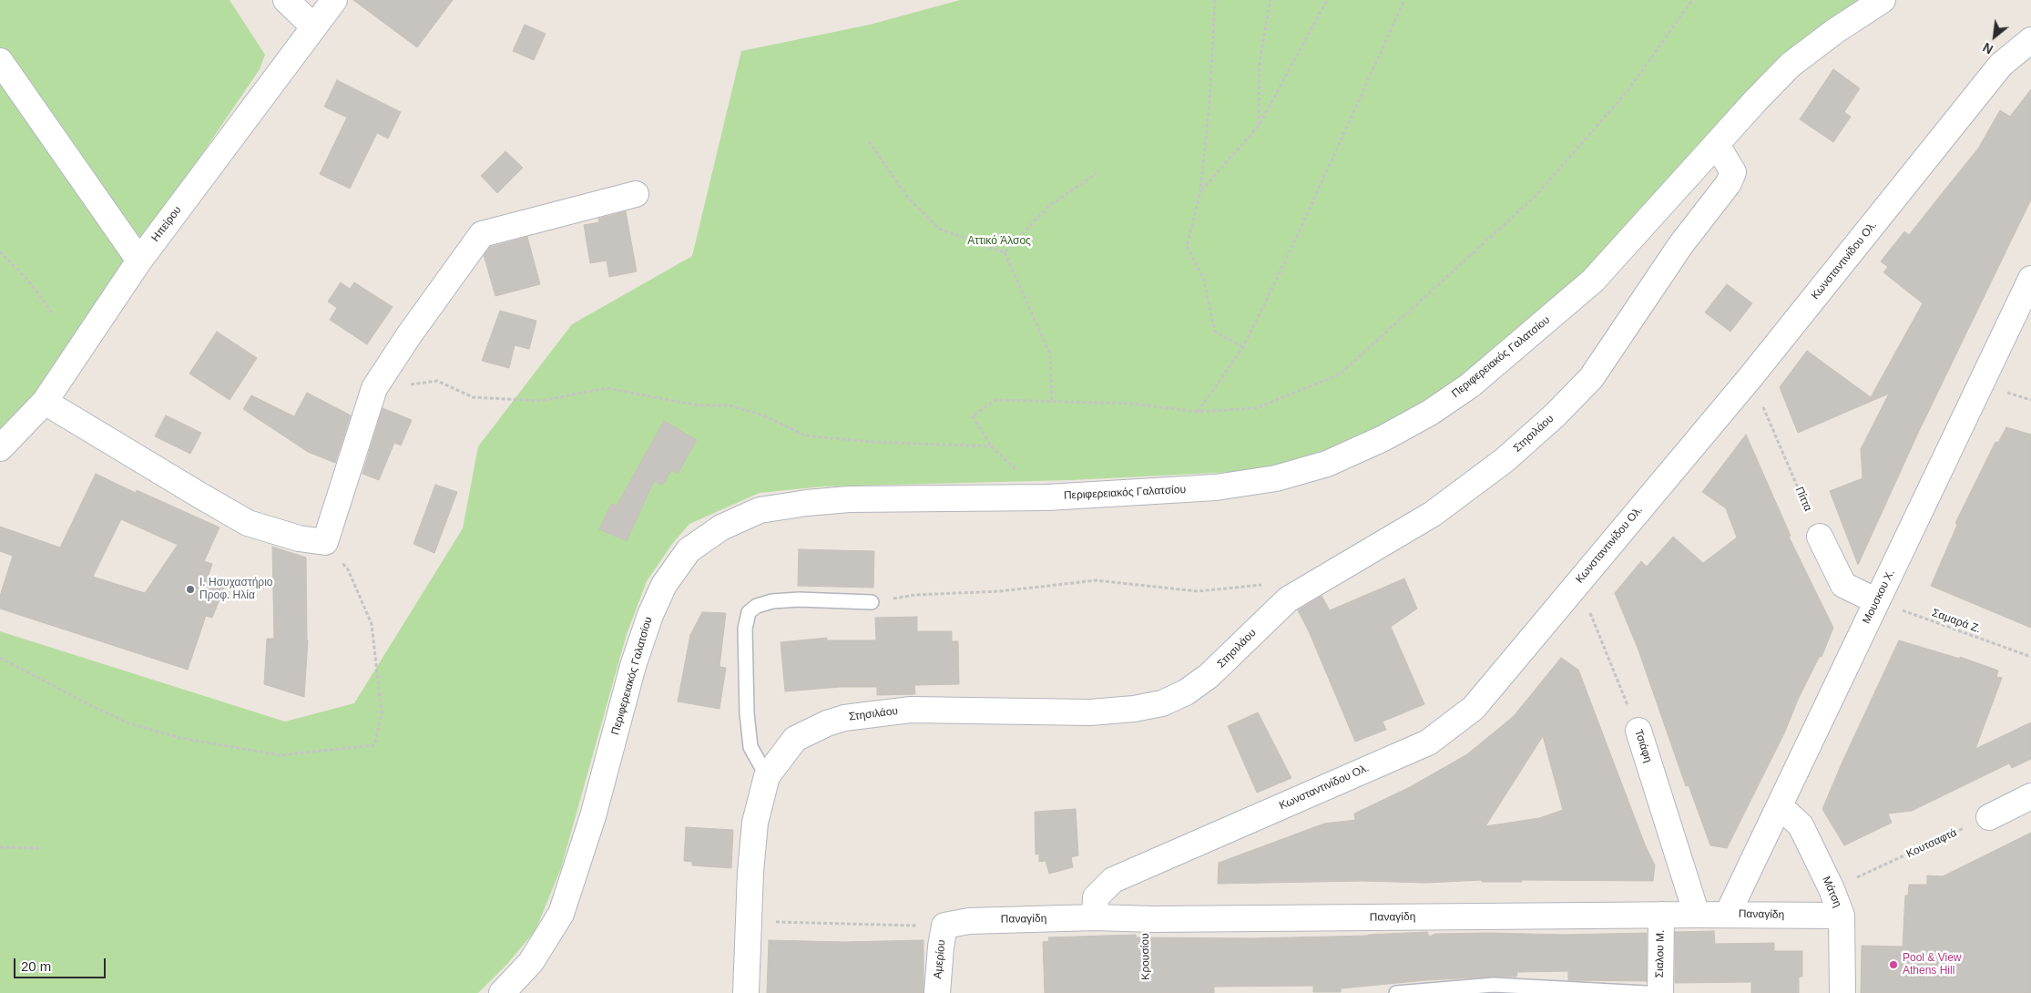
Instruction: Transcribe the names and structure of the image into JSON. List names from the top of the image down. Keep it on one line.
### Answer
{"streets":{"street":["Ηπείρου","Κωνσταντινίδου Ολ.","Περιφερειακός Γαλατσίου","Στησιλάου","Μουσκου Χ.","Τσιάφη","Μάτση","Παναγίδη","Σιαλου Μ.","Αμερίου"],"path":["Πίττα","Σαμαρά Ζ.","Κουτσαφτά","Κρουσίου"]},"crossings":[["Κωνσταντινίδου Ολ.","Πίττα"],["Κωνσταντινίδου Ολ.","Τσιάφη"],["Κωνσταντινίδου Ολ.","Παναγίδη"],["Περιφερειακός Γαλατσίου","Στησιλάου"],["Μουσκου Χ.","Σαμαρά Ζ."],["Μουσκου Χ.","Μάτση"],["Μουσκου Χ.","Παναγίδη"],["Τσιάφη","Παναγίδη"],["Κουτσαφτά","Μάτση"],["Μάτση","Παναγίδη"],["Παναγίδη","Σιαλου Μ."],["Παναγίδη","Κρουσίου"],["Παναγίδη","Αμερίου"]],"parks":["Αττικό Άλσος"],"places":["Ι. Ησυχαστήριο Προφ. Ηλία","Pool & View Athens Hill"],"scale_bar":"20 m","north":"bottom left"}
